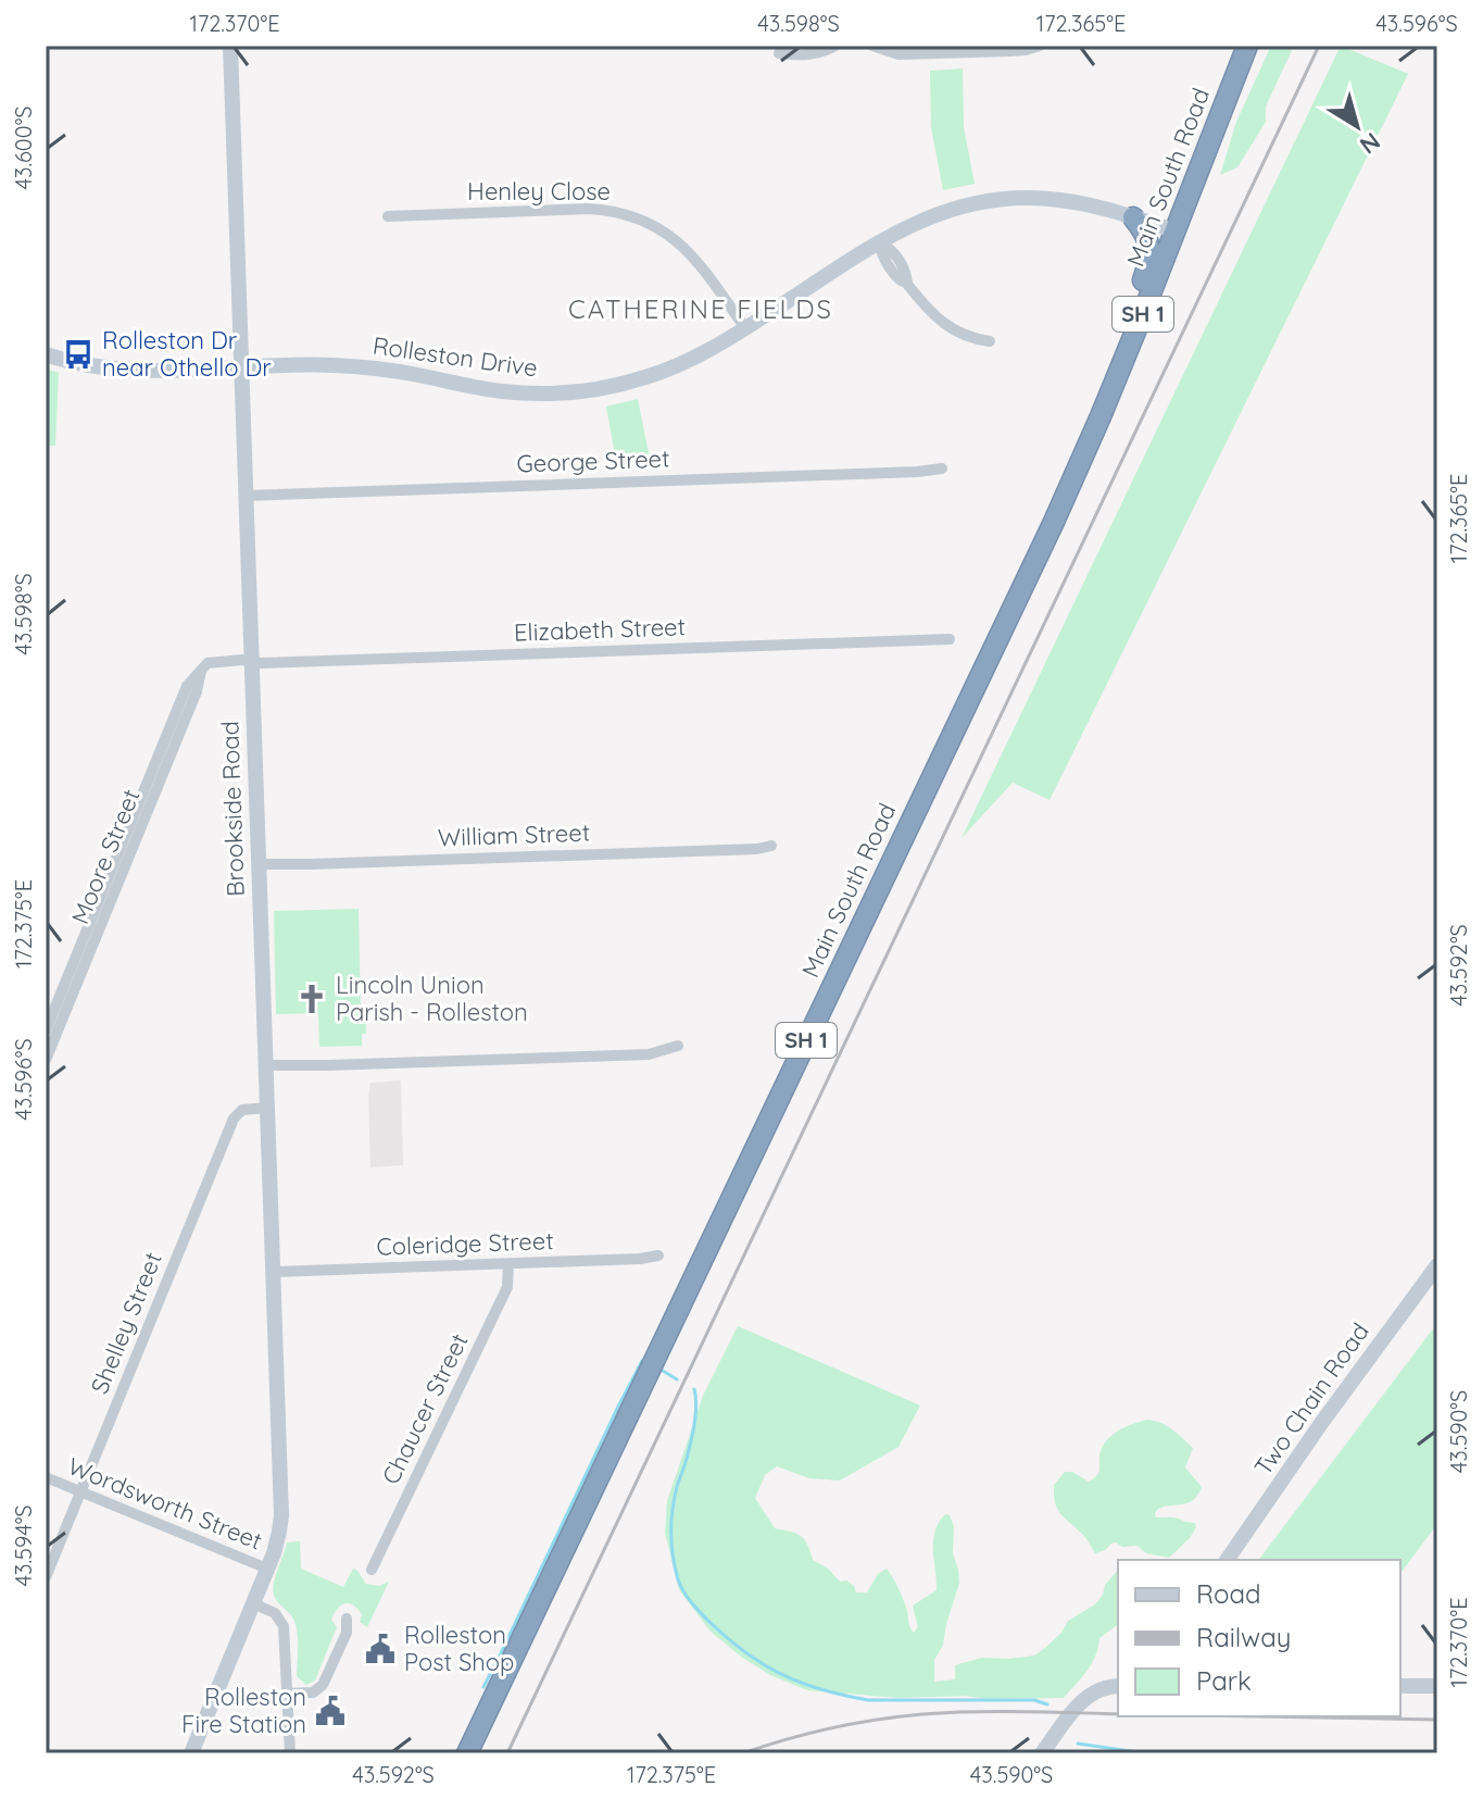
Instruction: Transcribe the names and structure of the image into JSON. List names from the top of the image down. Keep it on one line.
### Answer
{"streets":{"highway":["Main South Road","SH 1"],"street":["Henley Close","Rolleston Drive","George Street","Elizabeth Street","Brookside Road","William Street","Moore Street","Coleridge Street","Shelley Street","Two Chain Road","Chaucer Street","Wordsworth Street"]},"crossings":[["Main South Road","Rolleston Drive"],["Henley Close","Rolleston Drive"],["Rolleston Drive","Brookside Road"],["George Street","Brookside Road"],["Elizabeth Street","Brookside Road"],["Brookside Road","William Street"],["Brookside Road","Coleridge Street"],["Brookside Road","Shelley Street"],["Brookside Road","Wordsworth Street"],["Coleridge Street","Chaucer Street"],["Shelley Street","Wordsworth Street"]],"districts":["CATHERINE FIELDS"],"places":{"bus stop":["Rolleston Dr near Othello Dr"],"church":["Lincoln Union Parish - Rolleston"],"public building":["Rolleston Post Shop","Rolleston Fire Station"]},"legend":["Road","Railway","Park"],"north":"bottom right","coordinates":["172.370°E","43.598°S","172.365°E","43.596°S","43.600°S","172.375°E","43.592°S","43.590°S","43.594°S"]}
